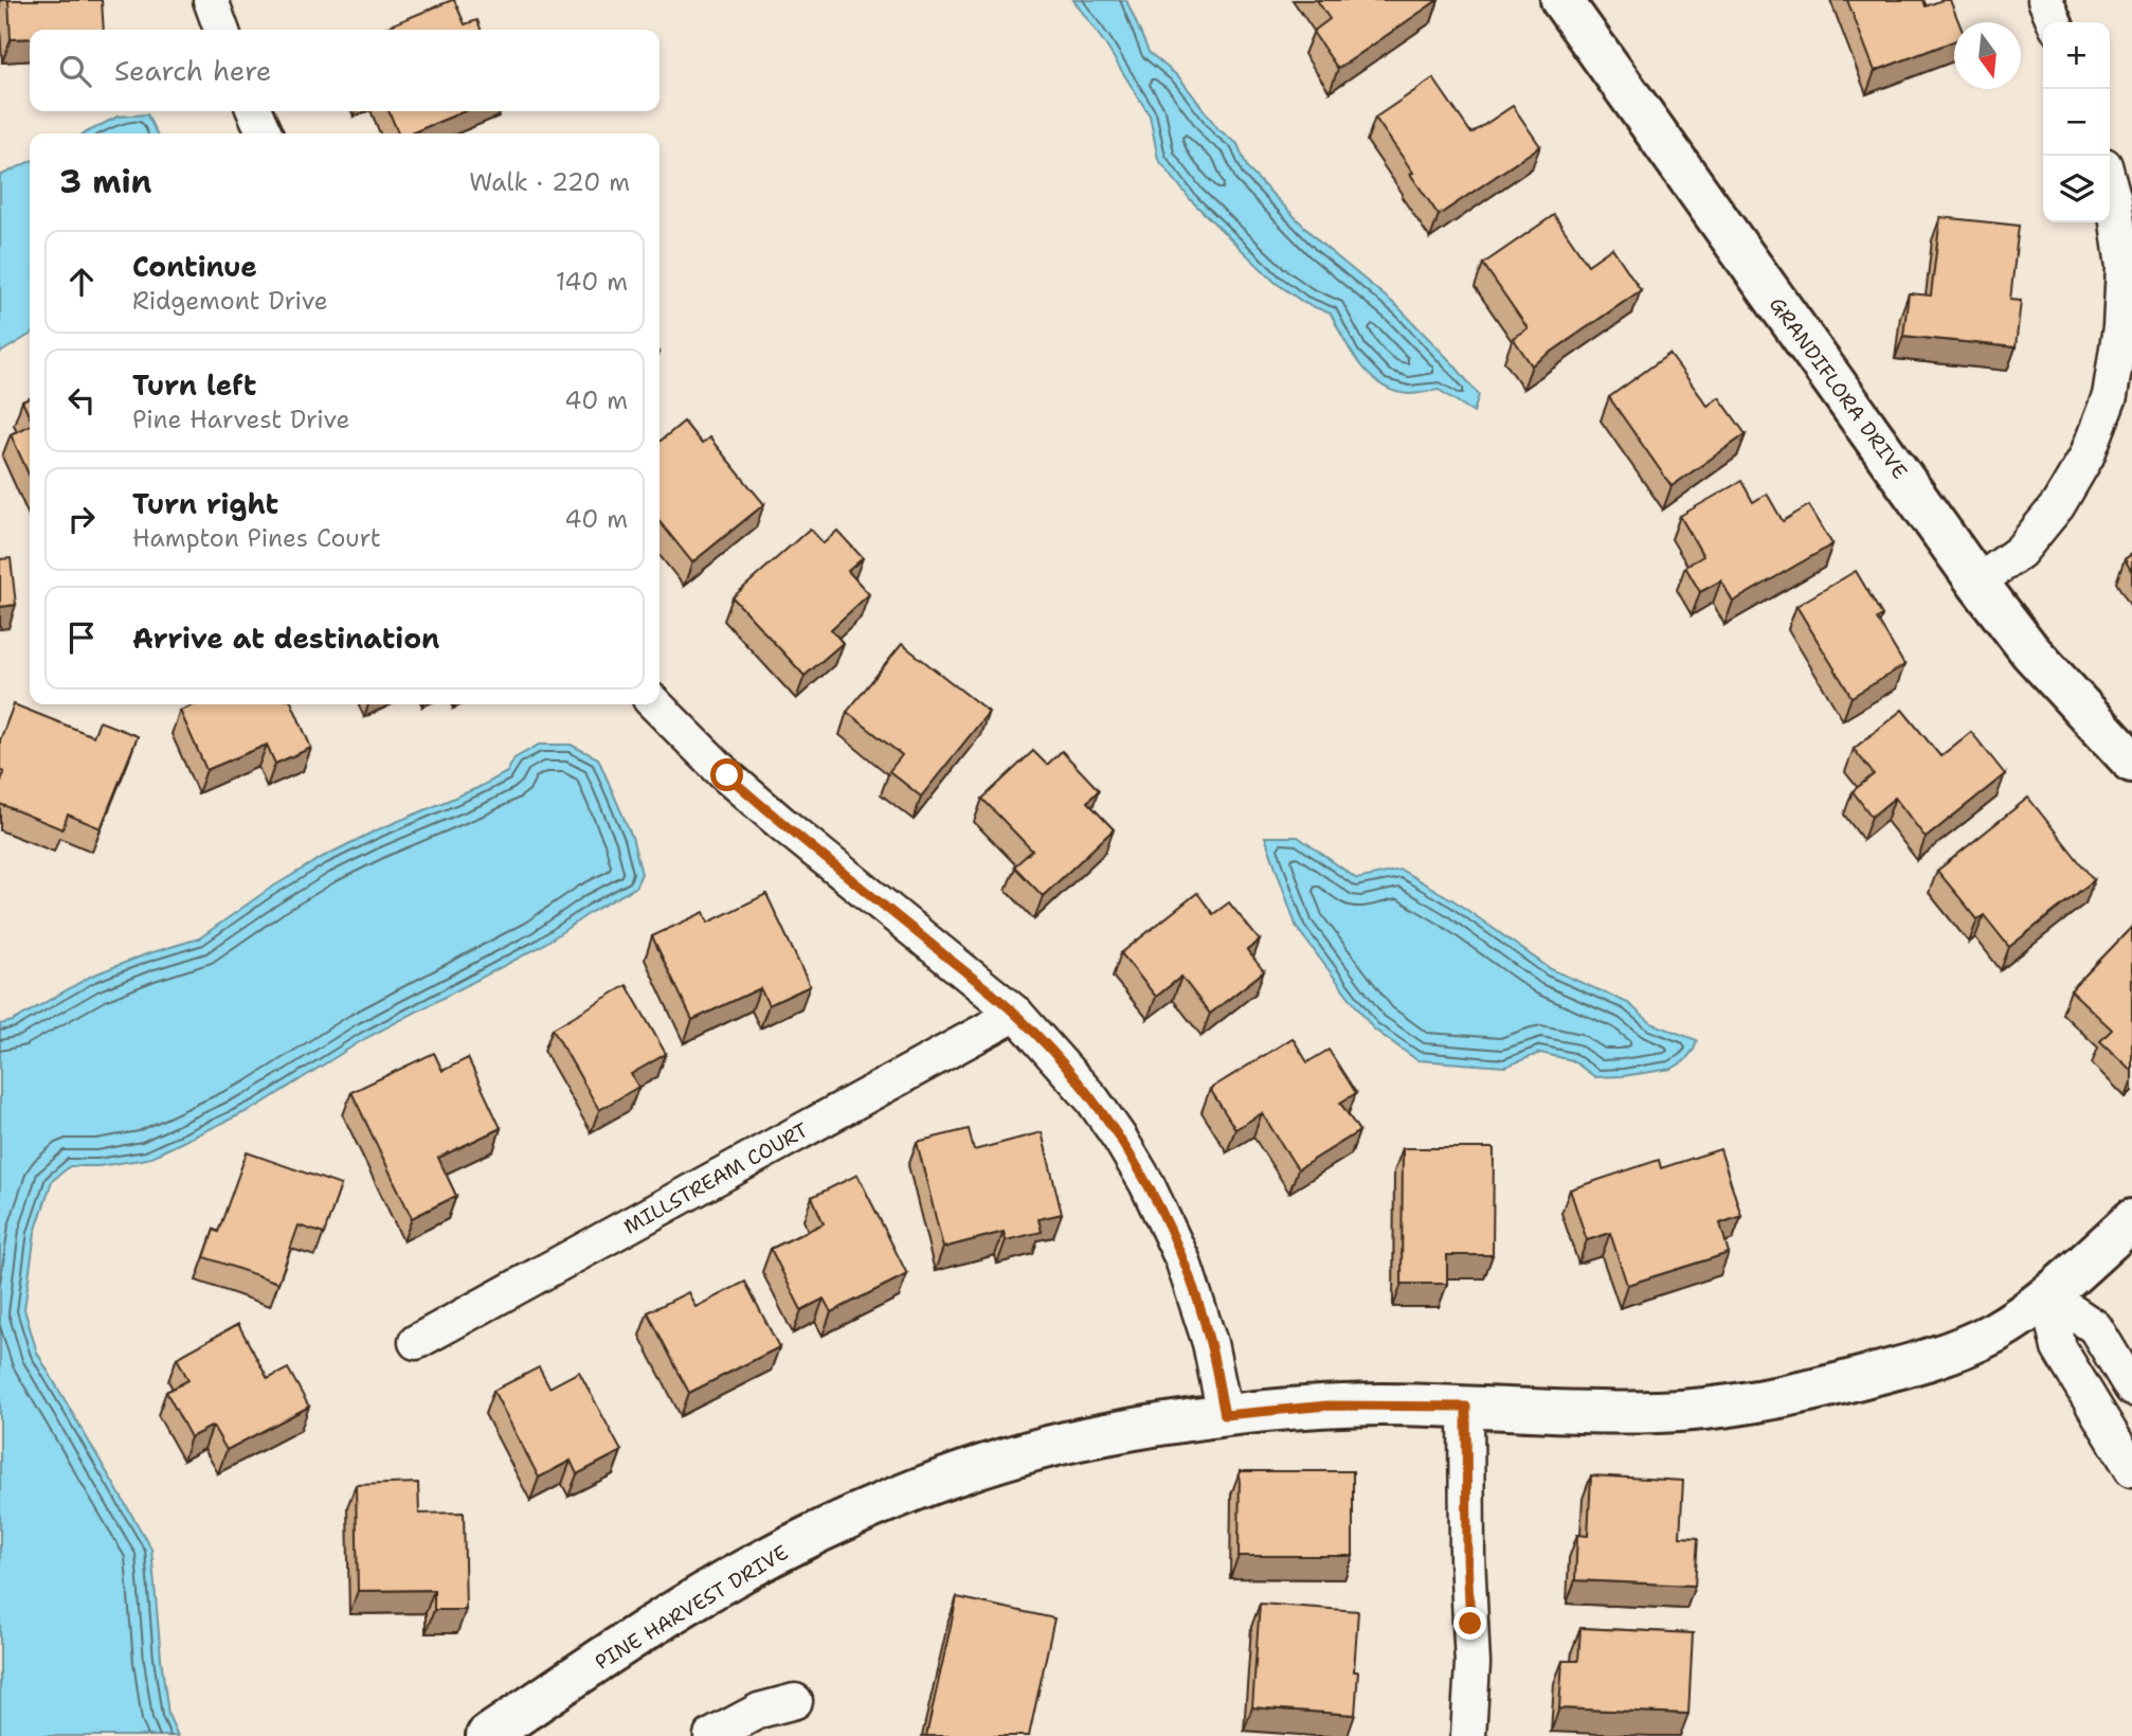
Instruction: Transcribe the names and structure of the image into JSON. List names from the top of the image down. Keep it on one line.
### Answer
{"streets":{"street":["GRANDIFLORA DRIVE","MILLSTREAM COURT","PINE HARVEST DRIVE"]},"north":"bottom","page":{"map_buttons":["+","−"],"search":"Search here","heading":["3 min","Walk · 220 m"],"list":[["Continue","Ridgemont Drive","140 m"],["Turn left","Pine Harvest Drive","40 m"],["Turn right","Hampton Pines Court","40 m"],"Arrive at destination"]}}
